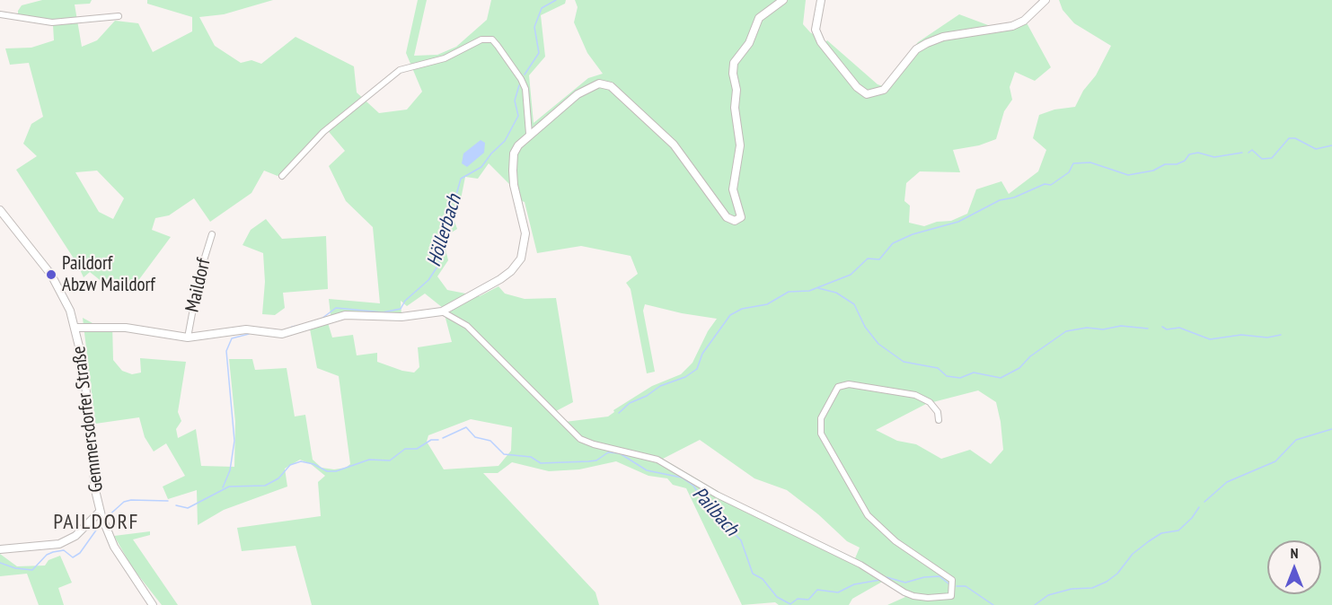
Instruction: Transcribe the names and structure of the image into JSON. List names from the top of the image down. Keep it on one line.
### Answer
{"streets":{"street":["Maildorf","Gemmersdorfer Straße"]},"districts":["PAILDORF"],"water":["Höllerbach","Pailbach"],"places":["Paildorf Abzw Maildorf"],"north":"top"}
